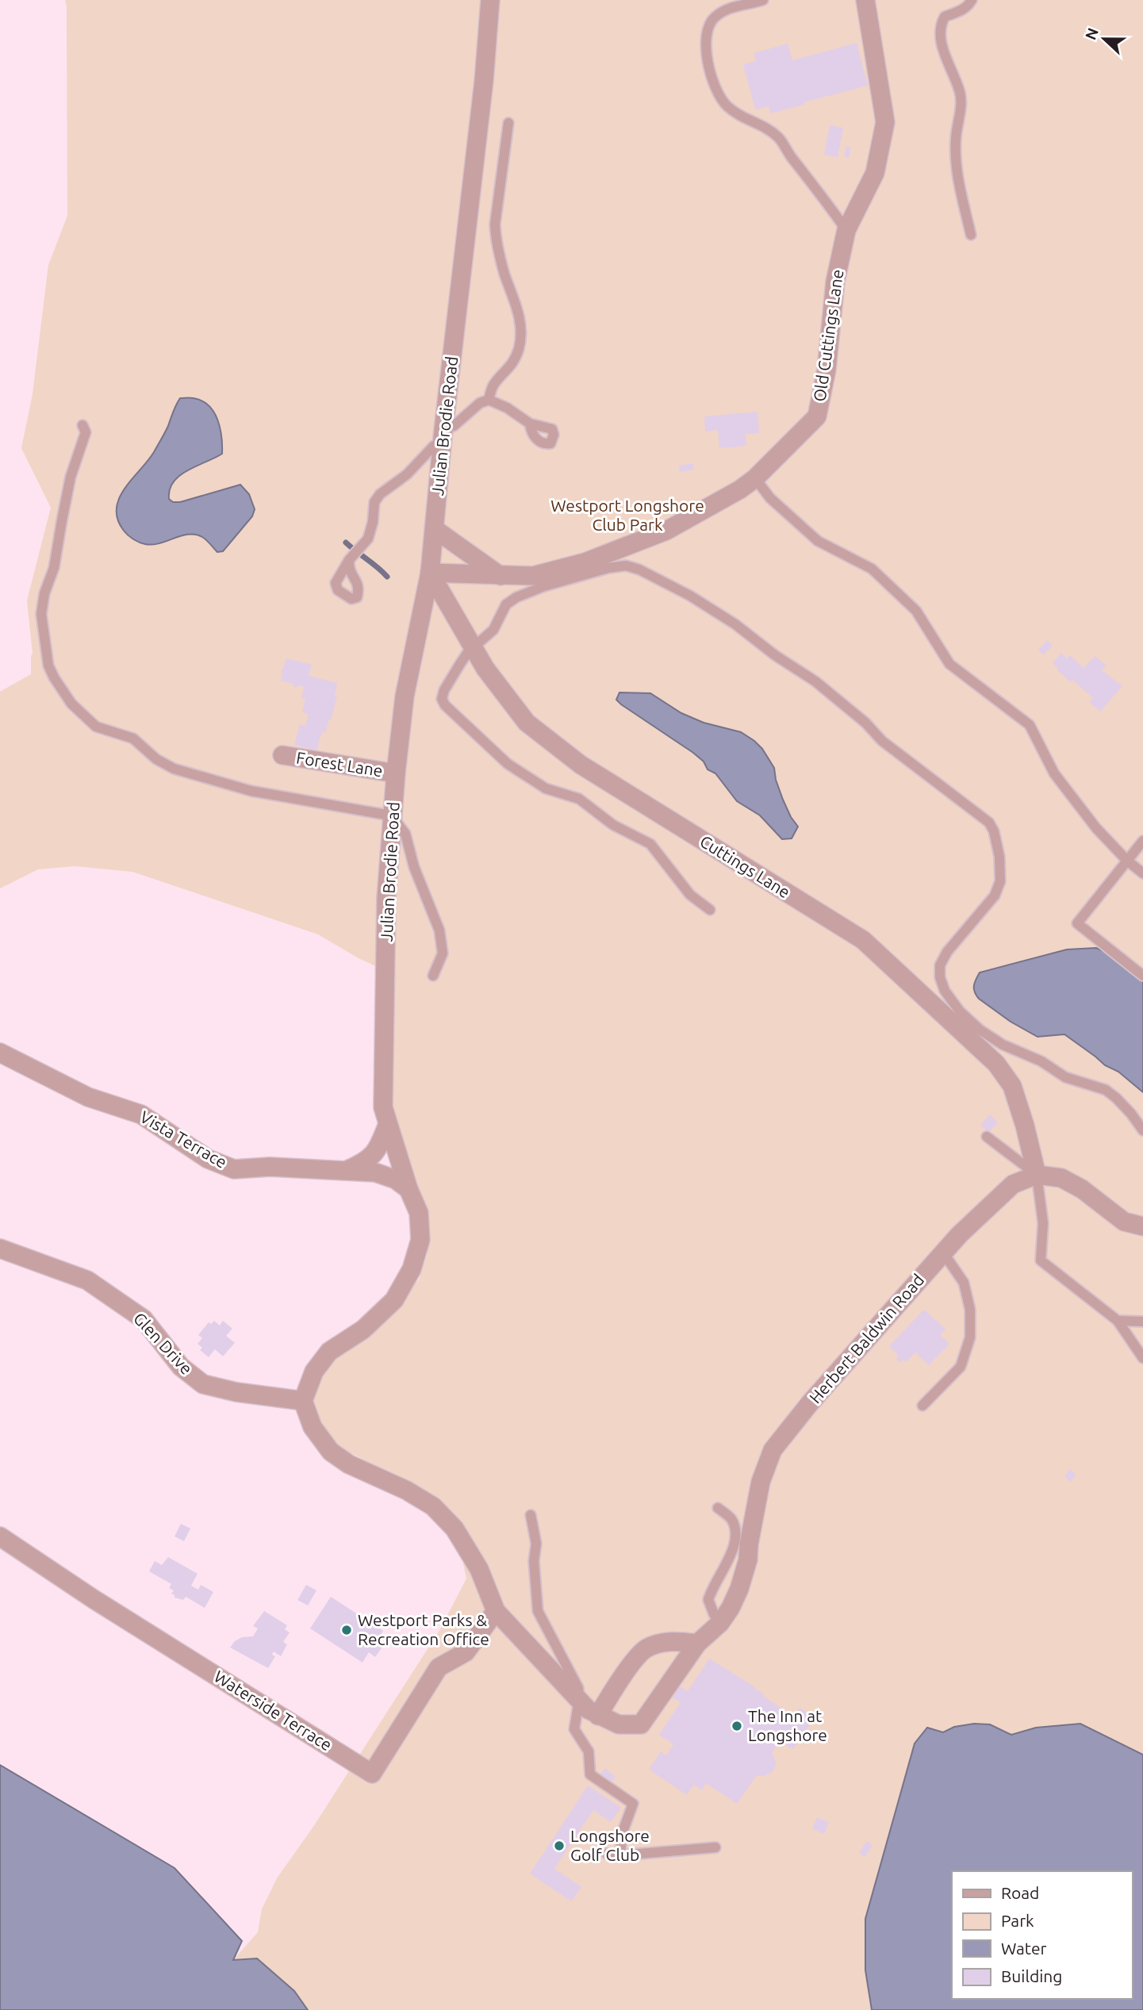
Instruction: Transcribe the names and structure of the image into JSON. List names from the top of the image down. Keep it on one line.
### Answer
{"streets":{"street":["Old Cuttings Lane","Julian Brodie Road","Forest Lane","Cuttings Lane","Vista Terrace","Herbert Baldwin Road","Glen Drive","Waterside Terrace"]},"crossings":[["Old Cuttings Lane","Julian Brodie Road"],["Old Cuttings Lane","Cuttings Lane"],["Julian Brodie Road","Forest Lane"],["Julian Brodie Road","Cuttings Lane"],["Julian Brodie Road","Vista Terrace"],["Julian Brodie Road","Glen Drive"],["Cuttings Lane","Herbert Baldwin Road"],["Herbert Baldwin Road","Waterside Terrace"]],"parks":["Westport Longshore Club Park"],"places":["Westport Parks & Recreation Office","The Inn at Longshore","Longshore Golf Club"],"legend":["Road","Park","Water","Building"],"north":"left"}
